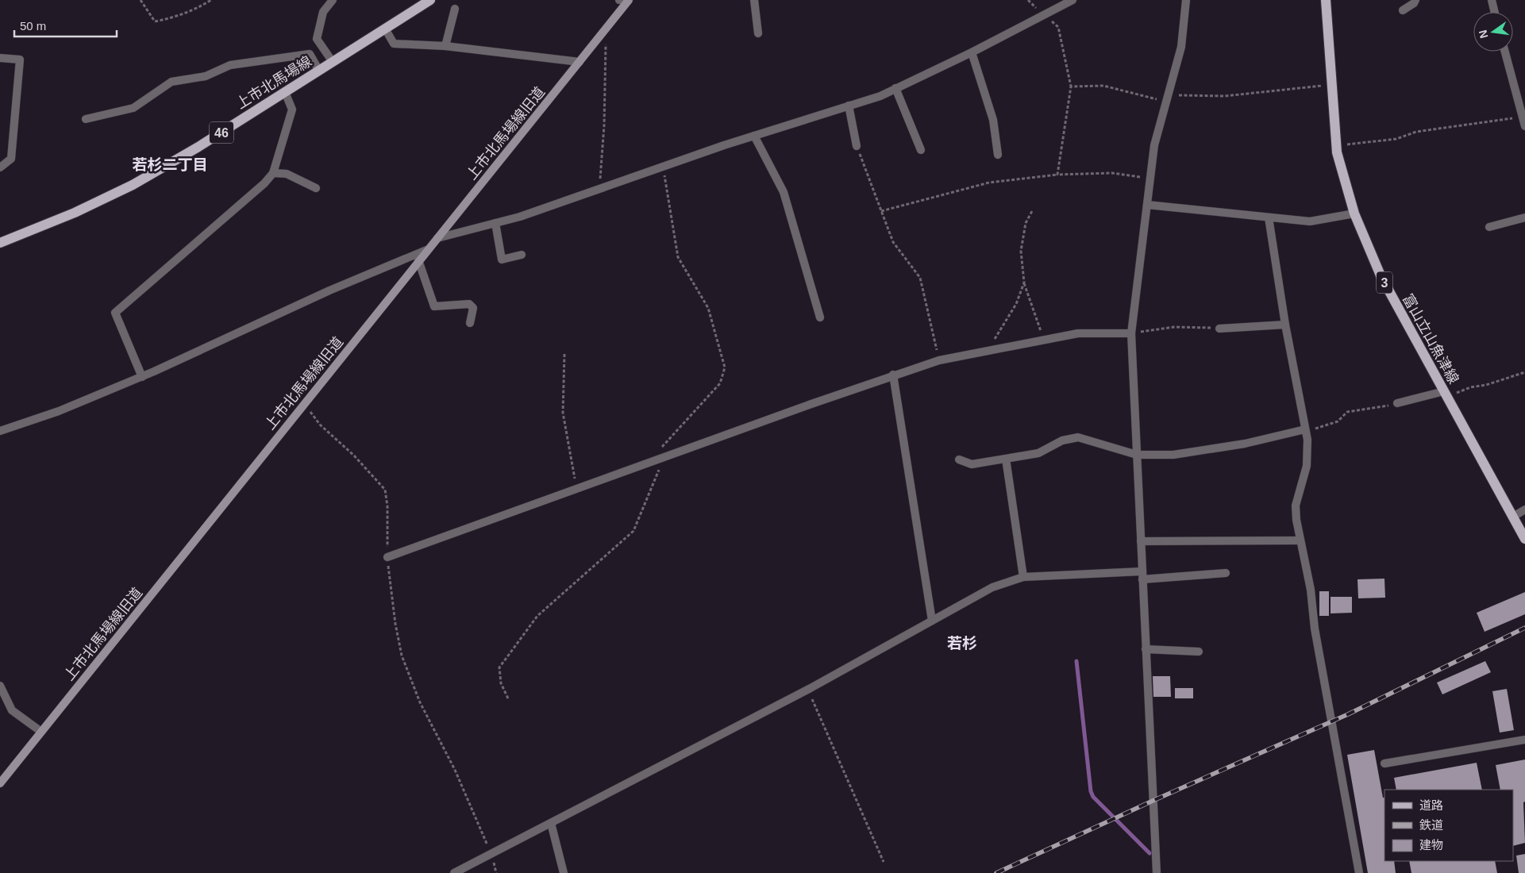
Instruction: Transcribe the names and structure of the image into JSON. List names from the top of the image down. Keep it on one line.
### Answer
{"streets":{"main road":["上市北馬場線","46","3","富山立山魚津線"],"street":["上市北馬場線旧道"]},"districts":["若杉二丁目","若杉"],"legend":["道路","鉄道","建物"],"scale_bar":"50 m","north":"left"}
